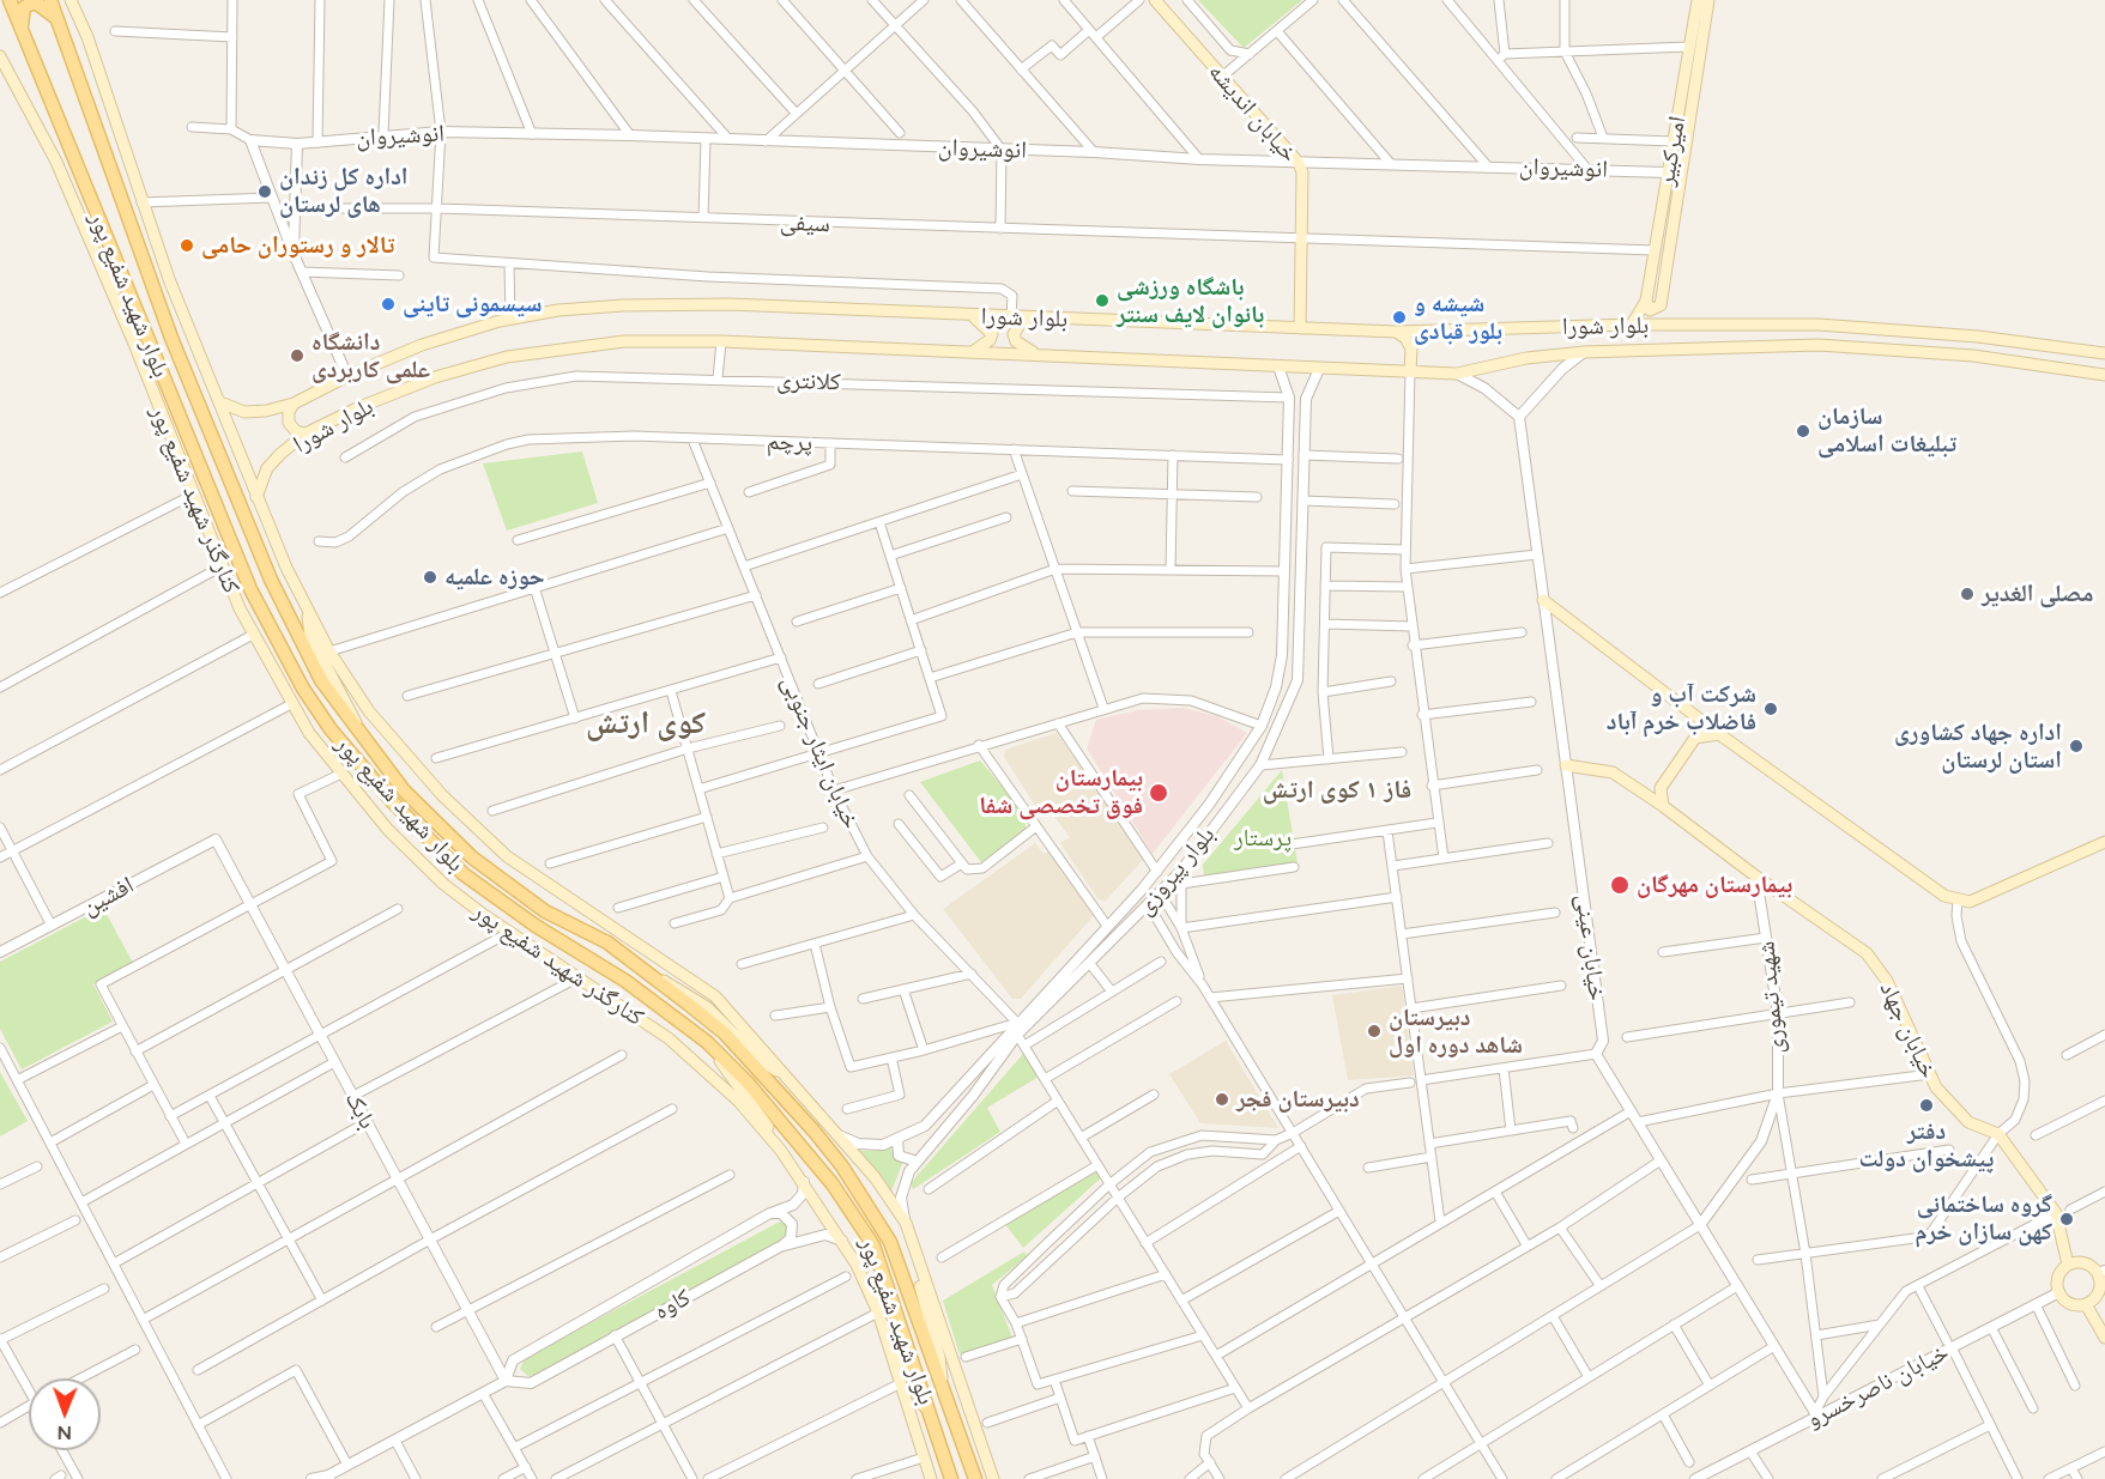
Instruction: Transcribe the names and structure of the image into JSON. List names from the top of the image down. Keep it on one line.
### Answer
{"streets":{"main road":["خیابان اندیشه","امیرکبیر","بلوار شهید شفیع پور","بلوار شورا","کنارگذر شهید شفیع پور","خیابان جهاد"],"street":["انوشیروان","سیفی","کلانتری","پرچم","خیابان ایثار جنوبی","بلوار پیروزی","افشین","خیابان عینی","شهید تیموری","بابک","کاوه","خیابان ناصرخسرو"]},"crossings":[["خیابان اندیشه","انوشیروان"],["خیابان اندیشه","سیفی"],["خیابان اندیشه","بلوار شورا"],["انوشیروان","امیرکبیر"],["امیرکبیر","سیفی"],["بلوار شورا","بلوار پیروزی"],["کلانتری","بلوار پیروزی"],["پرچم","خیابان ایثار جنوبی"],["پرچم","بلوار پیروزی"],["کنارگذر شهید شفیع پور","کاوه"],["خیابان ایثار جنوبی","بلوار پیروزی"],["افشین","بابک"],["خیابان عینی","خیابان جهاد"],["شهید تیموری","خیابان جهاد"],["بابک","کاوه"]],"districts":["کوی ارتش","فاز ۱ کوی ارتش"],"parks":["پرستار"],"places":["اداره کل زندان های لرستان","تالار و رستوران حامی","باشگاه ورزشی بانوان لایف سنتر","سیسمونی تاینی","شیشه و بلور قبادی","دانشگاه علمی کاربردی","سازمان تبلیغات اسلامی","حوزه علمیه","مصلی الغدیر","شرکت آب و فاضلاب خرم آباد","اداره جهاد کشاوری استان لرستان","بیمارستان فوق تخصصی شفا","بیمارستان مهرگان","دبیرستان شاهد دوره اول","دبیرستان فجر","دفتر پیشخوان دولت","گروه ساختمانی کهن سازان خرم"],"north":"bottom"}
